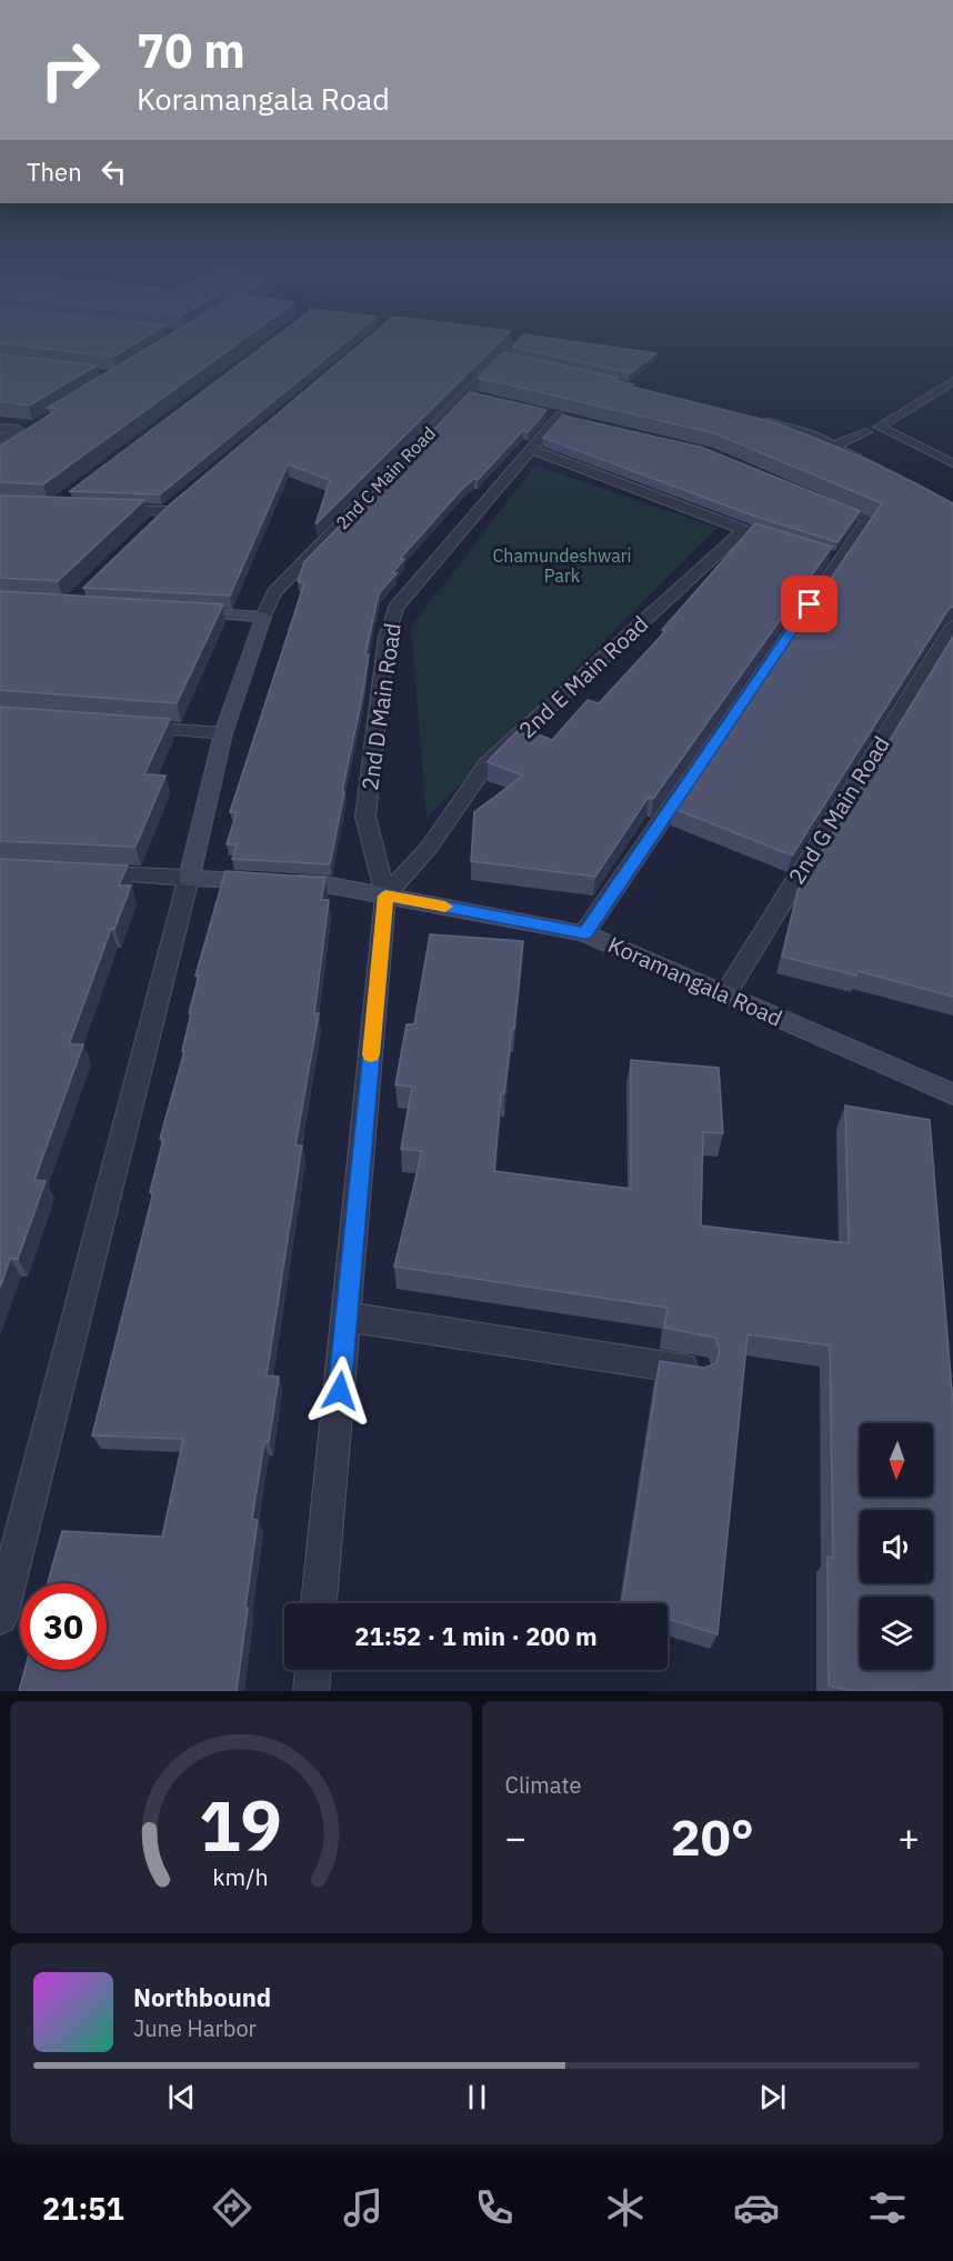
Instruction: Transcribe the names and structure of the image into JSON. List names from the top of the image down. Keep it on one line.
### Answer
{"streets":{"street":["2nd C Main Road","2nd E Main Road","2nd D Main Road","2nd G Main Road","Koramangala Road"]},"crossings":[["2nd E Main Road","2nd D Main Road"],["2nd E Main Road","Koramangala Road"],["2nd D Main Road","Koramangala Road"],["2nd G Main Road","Koramangala Road"]],"parks":["Chamundeshwari Park"],"north":"bottom","page":{"turn":["70 m","Koramangala Road"],"then":"Then","limit":"30","trip":"21:52 · 1 min · 200 m","tile":"Climate","heat":["−","20°","+"],"song":["Northbound","June Harbor"],"tabs":"21:51","gauge":["19","km/h"]}}
